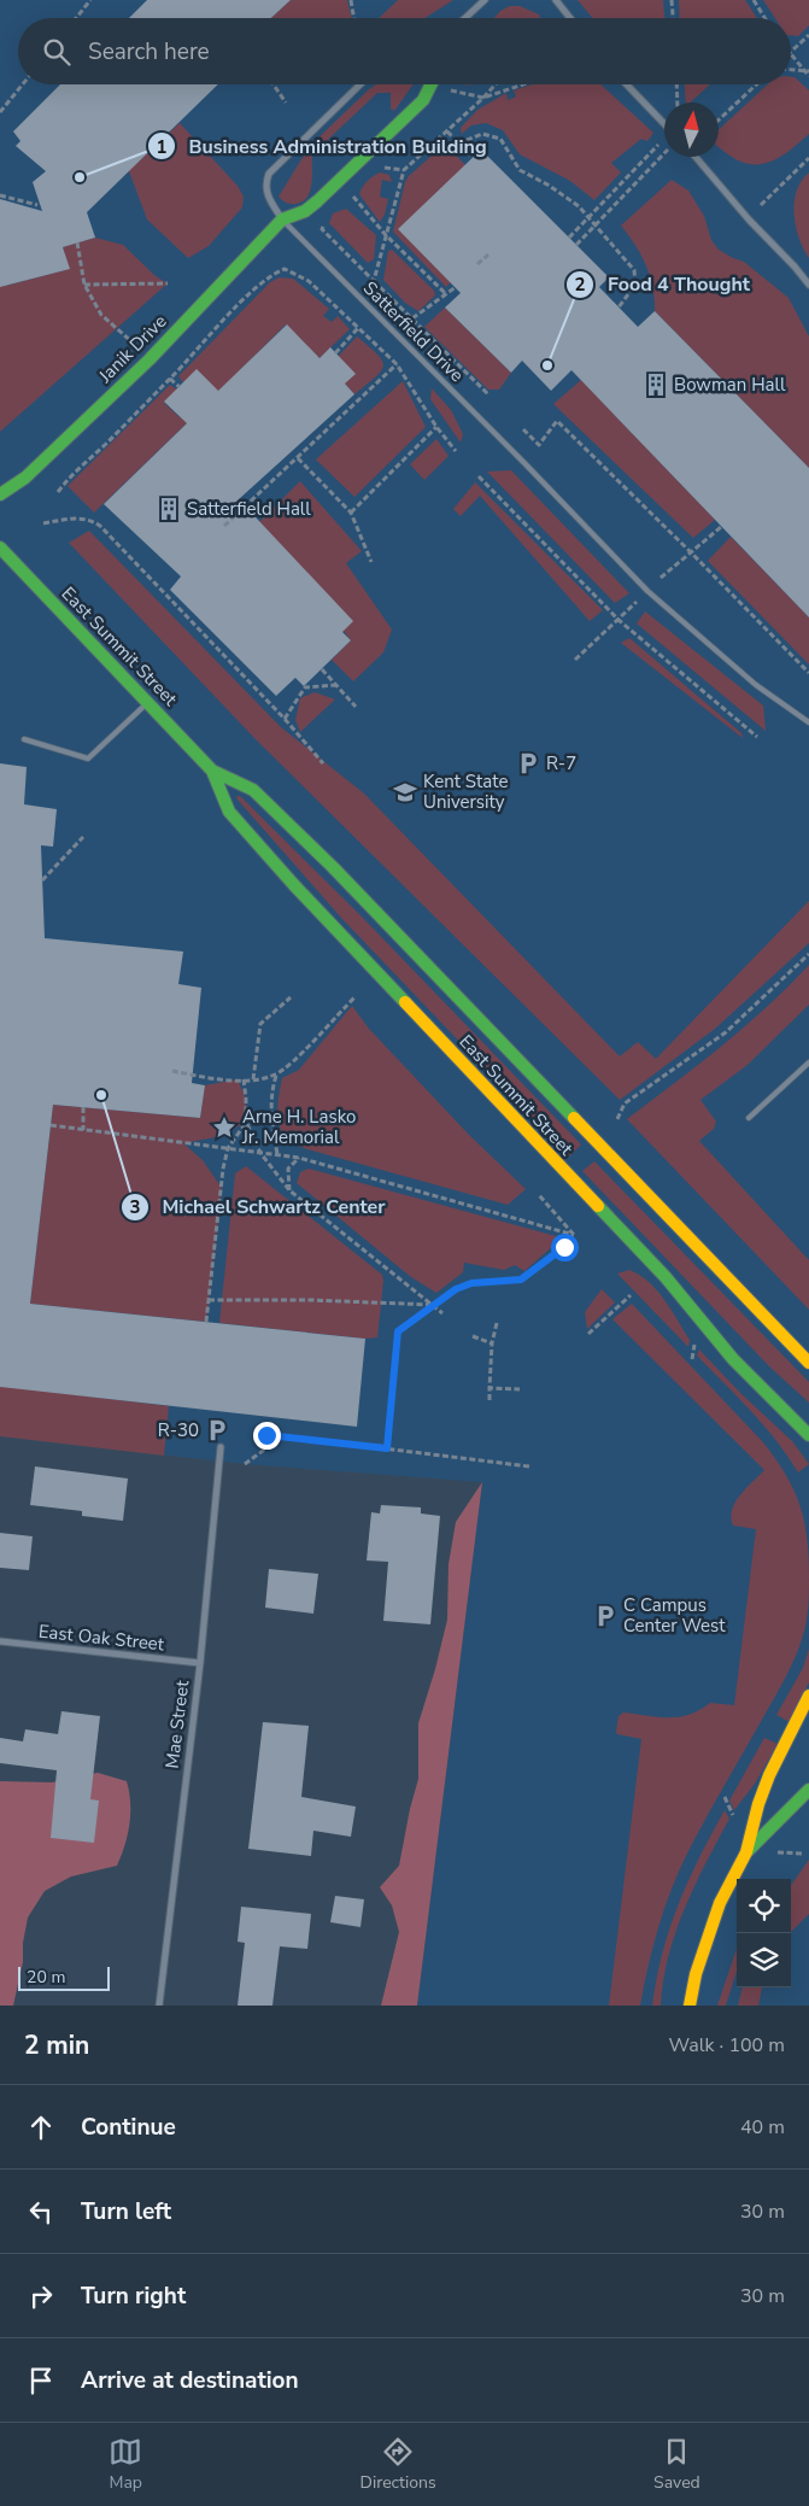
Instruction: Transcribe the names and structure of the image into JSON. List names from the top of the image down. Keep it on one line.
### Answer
{"streets":{"main road":["Janik Drive","East Summit Street"],"street":["East Oak Street","Mae Street"],"lane":["Satterfield Drive"]},"crossings":[["Satterfield Drive","Janik Drive"],["East Oak Street","Mae Street"]],"places":{"other":["Business Administration Building","Food 4 Thought","Michael Schwartz Center"],"building":["Bowman Hall","Satterfield Hall"],"parking":["R-7","R-30","C Campus Center West"],"school or university":["Kent State University"],"place":["Arne H. Lasko Jr. Memorial"]},"scale_bar":"20 m","north":"top","page":{"search":"Search here","scale":"20 m","heading":["2 min","Walk · 100 m"],"list":[["Continue","40 m"],["Turn left","30 m"],["Turn right","30 m"],"Arrive at destination"],"nav":["Map","Directions","Saved"]}}
